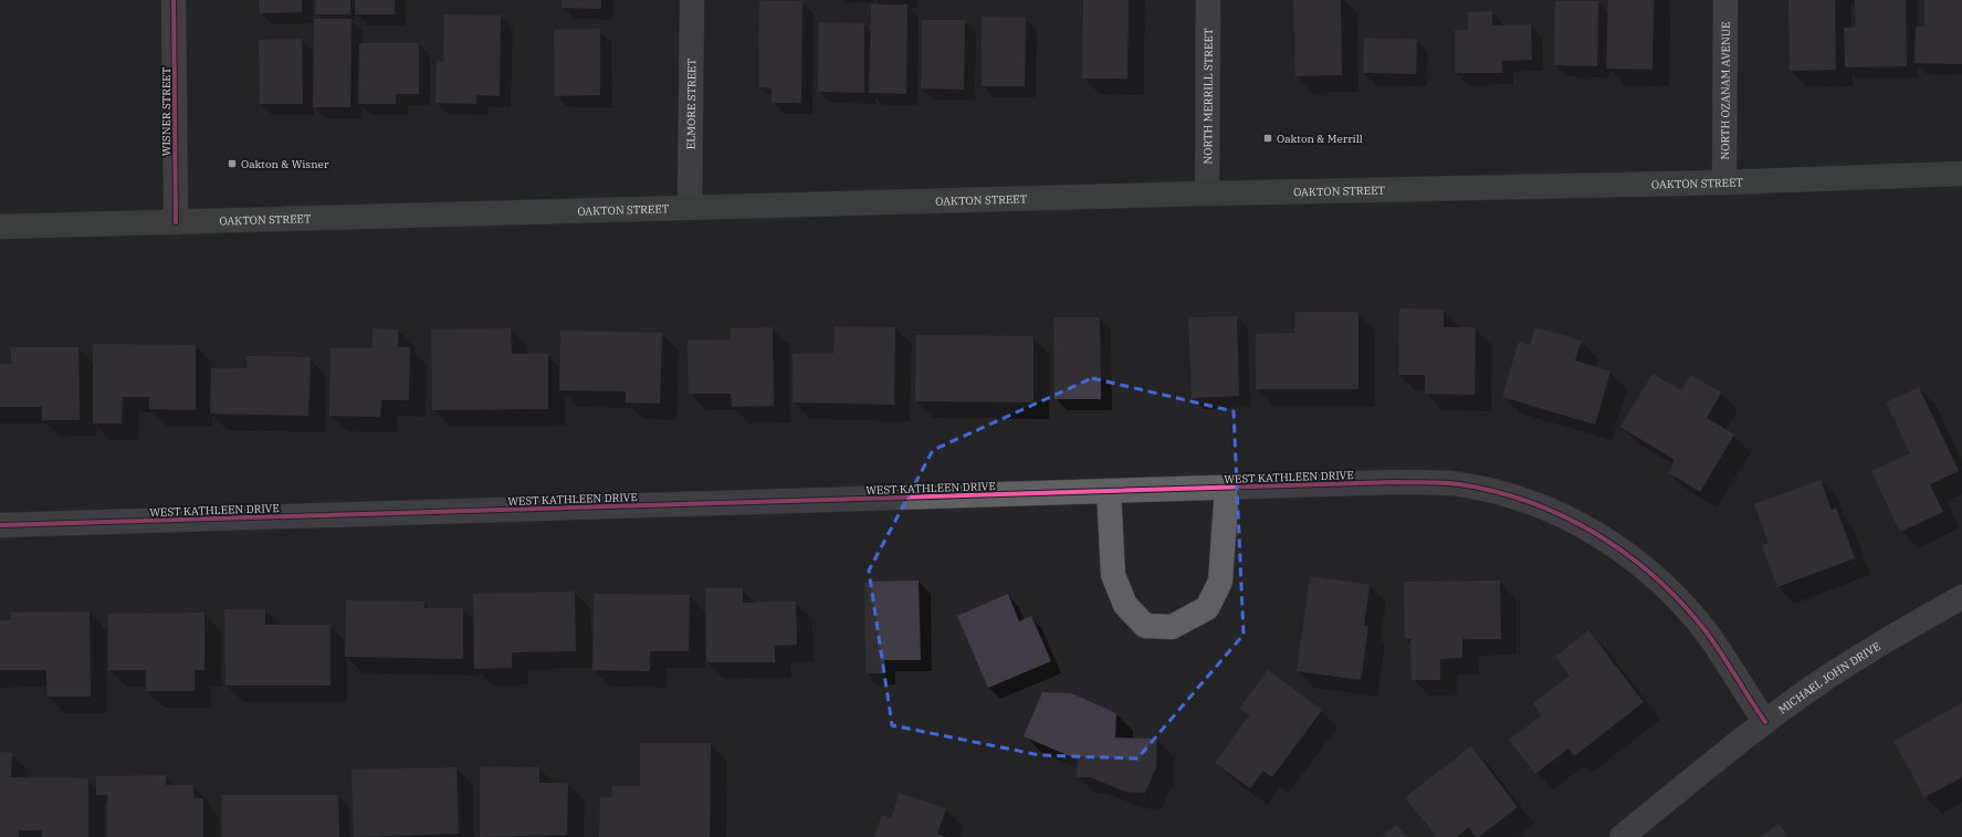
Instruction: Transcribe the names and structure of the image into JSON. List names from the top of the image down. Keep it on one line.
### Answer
{"streets":{"main road":["OAKTON STREET"],"street":["NORTH OZANAM AVENUE","NORTH MERRILL STREET","ELMORE STREET","WISNER STREET","WEST KATHLEEN DRIVE","MICHAEL JOHN DRIVE"]},"crossings":[["NORTH OZANAM AVENUE","OAKTON STREET"],["NORTH MERRILL STREET","OAKTON STREET"],["ELMORE STREET","OAKTON STREET"],["WISNER STREET","OAKTON STREET"],["WEST KATHLEEN DRIVE","MICHAEL JOHN DRIVE"]],"places":{"transit":["Oakton & Merrill","Oakton & Wisner"]}}
